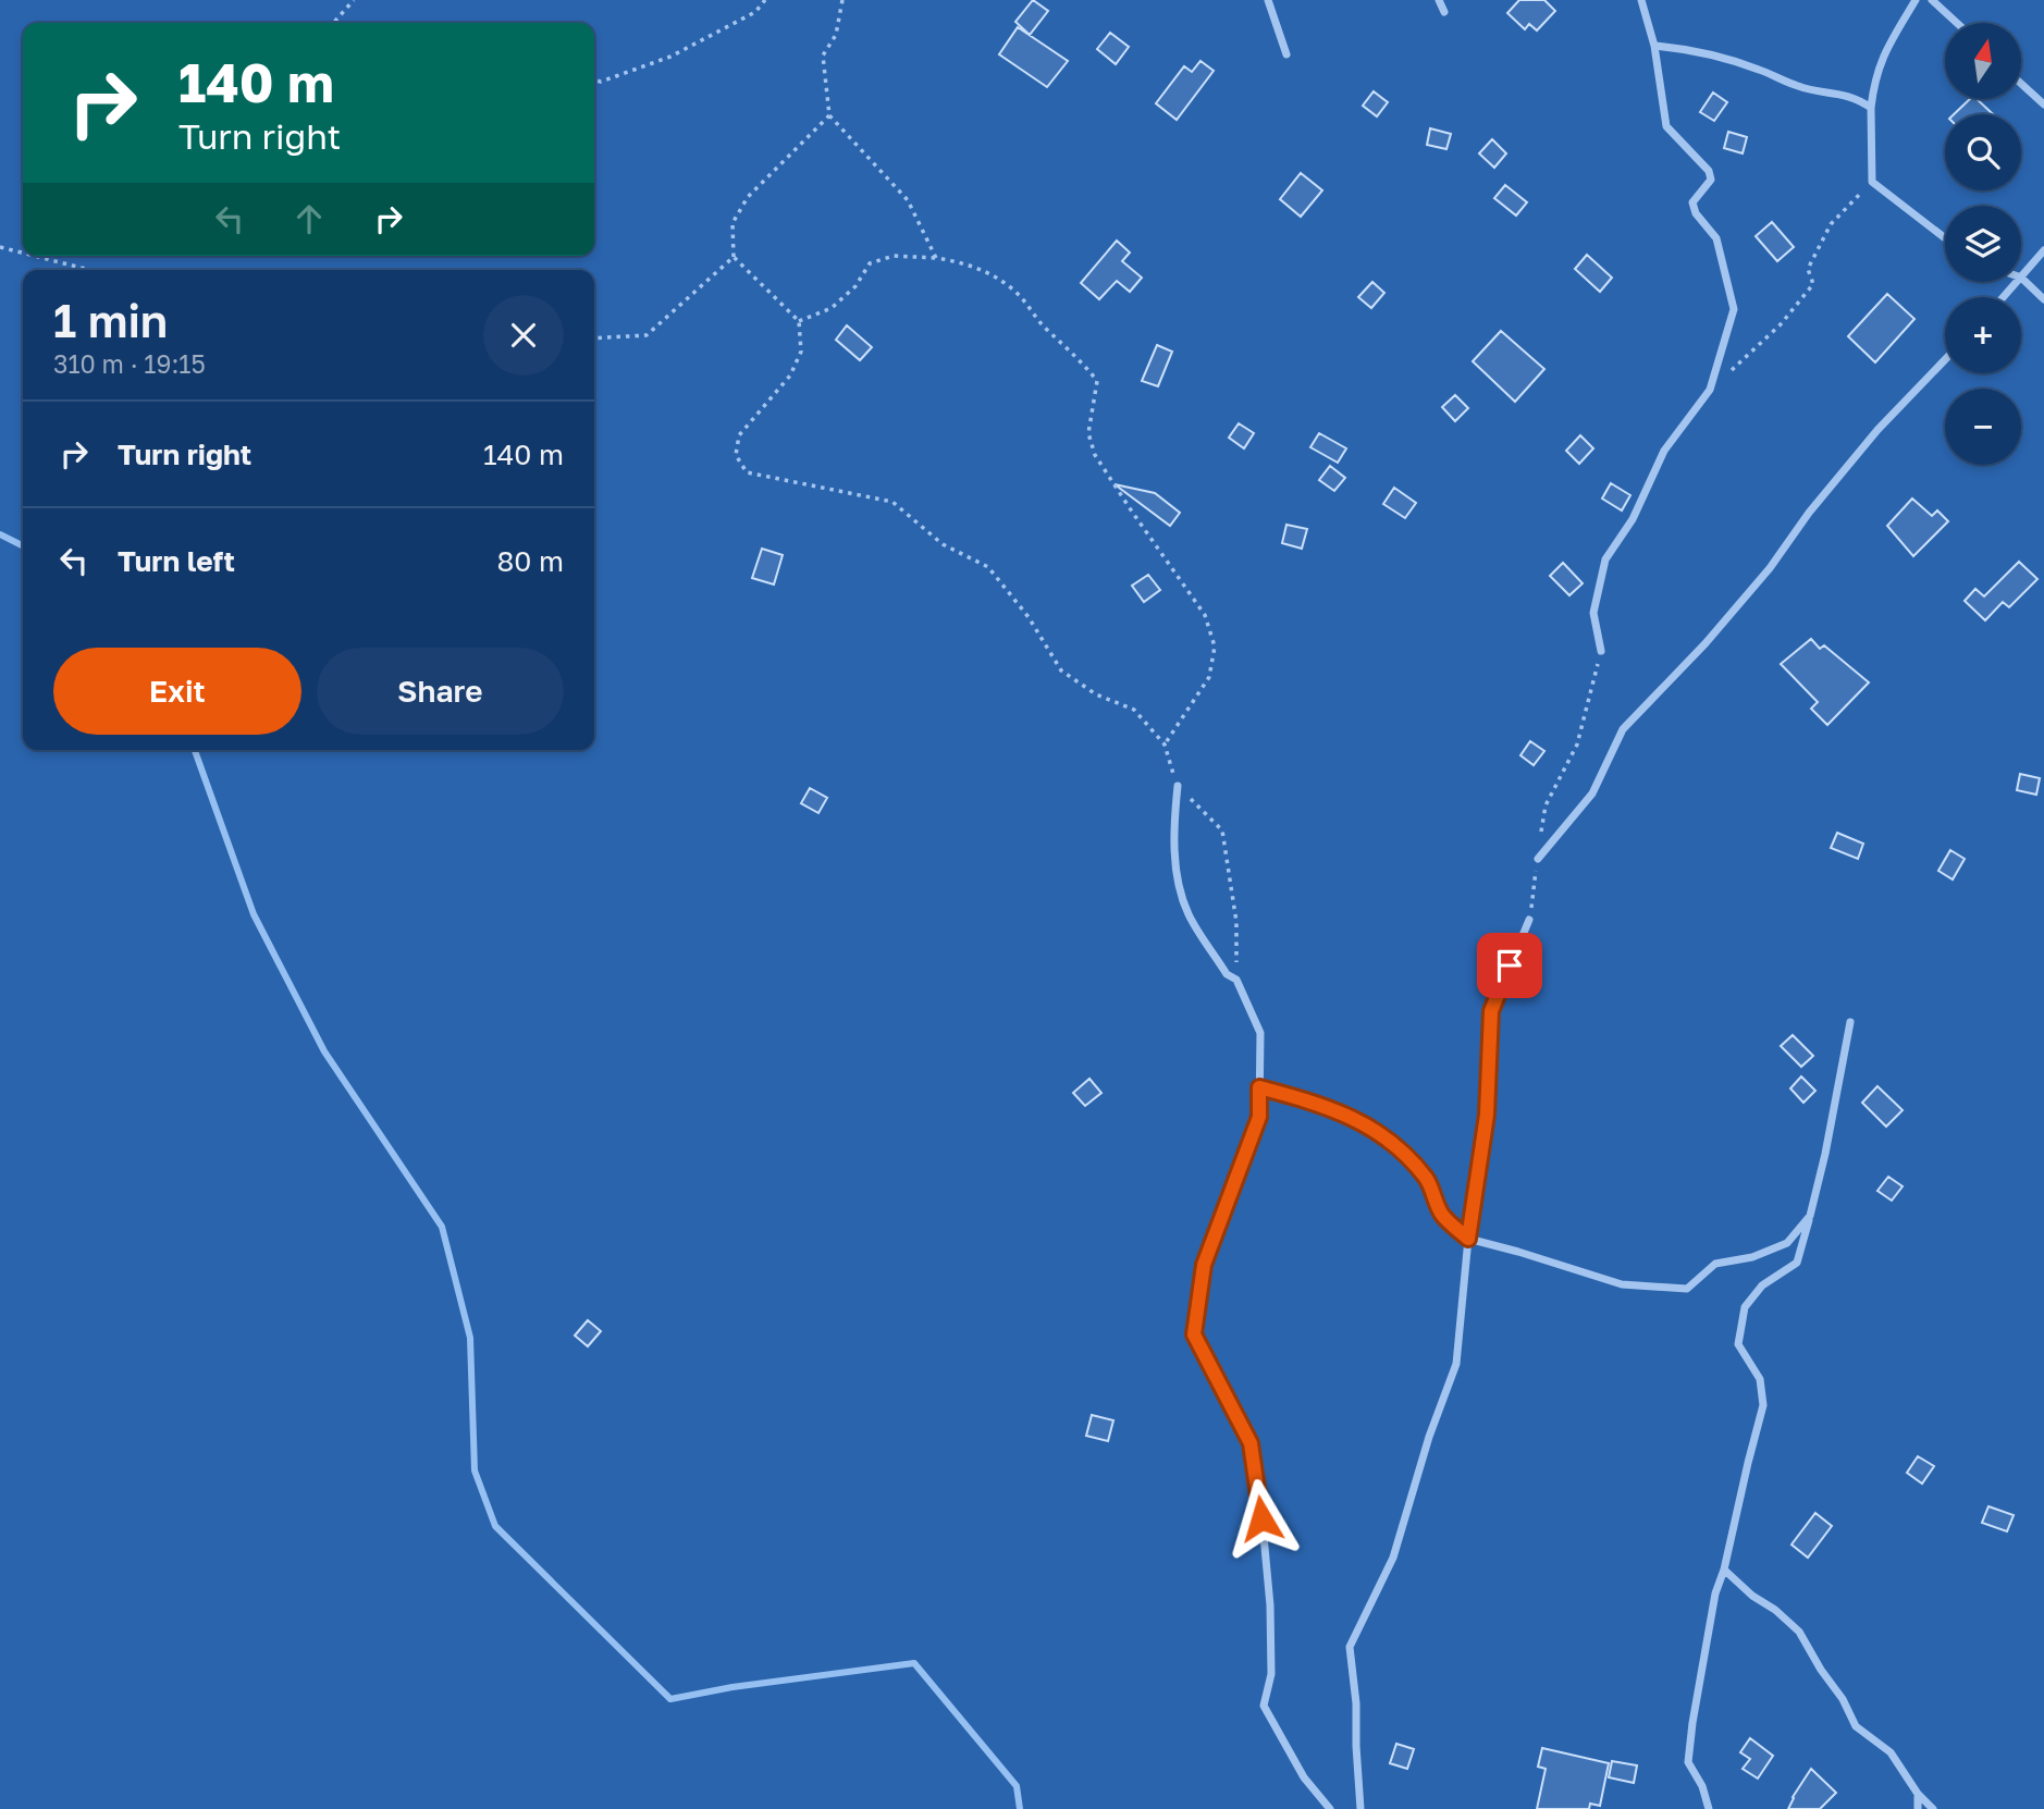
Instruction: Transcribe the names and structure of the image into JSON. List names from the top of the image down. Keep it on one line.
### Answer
{"north":"top","page":{"map_buttons":["+","−"],"turn":["140 m","Turn right"],"heading":["1 min","310 m · 19:15"],"list":[{"name":"Turn right","value":"140 m"},{"name":"Turn left","value":"80 m"}],"buttons":["Exit","Share"]}}
